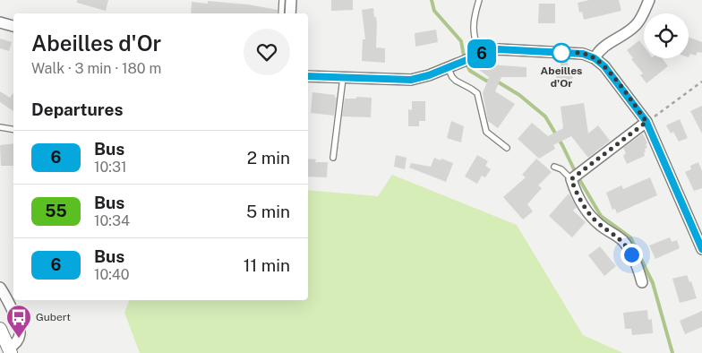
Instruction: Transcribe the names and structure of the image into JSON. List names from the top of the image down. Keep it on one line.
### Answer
{"places":{"other":["Abeilles d'Or"],"bus stop":["Gubert"]},"lines":["bus line 6"],"page":{"on_map":"6","heading":[["Abeilles d'Or","Walk · 3 min · 180 m"],"Departures"],"list":[{"mark":"6","name":"Bus","note":"10:31","value":"2 min"},{"mark":"55","name":"Bus","note":"10:34","value":"5 min"},{"mark":"6","name":"Bus","note":"10:40","value":"11 min"}]}}
